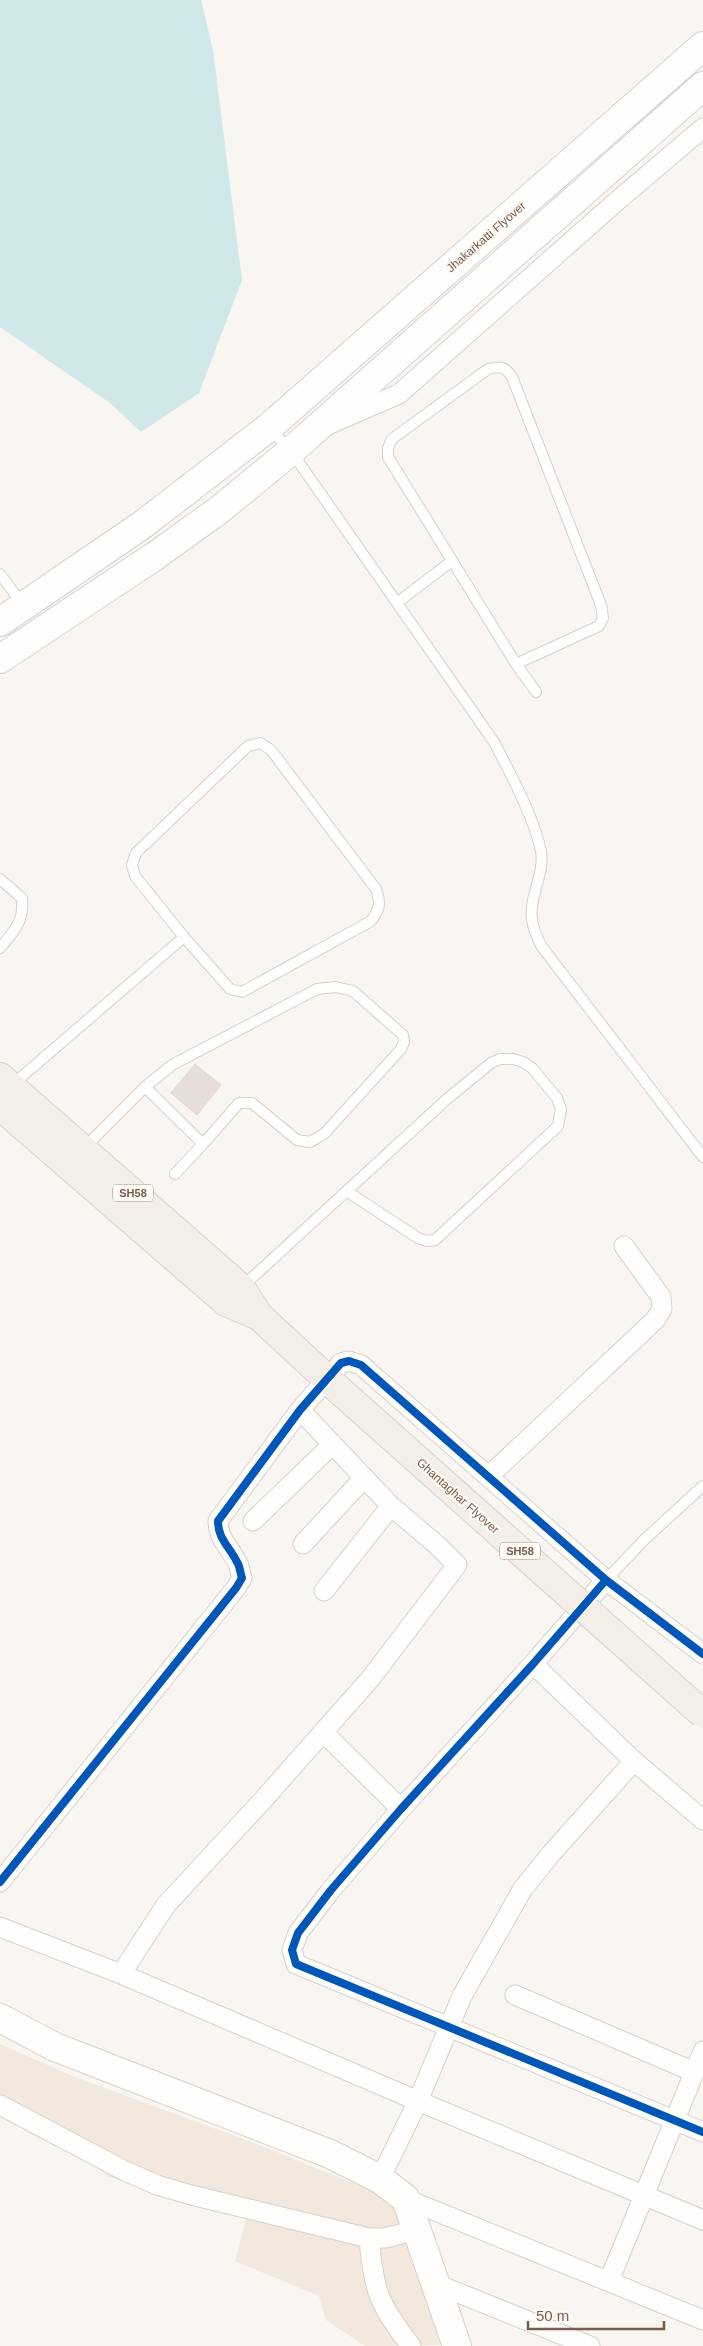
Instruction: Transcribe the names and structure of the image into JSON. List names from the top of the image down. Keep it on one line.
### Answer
{"streets":{"main road":["Jhakarkatti Flyover","SH58","Ghantaghar Flyover"]},"crossings":[["SH58","Ghantaghar Flyover"]],"scale_bar":"50 m"}
